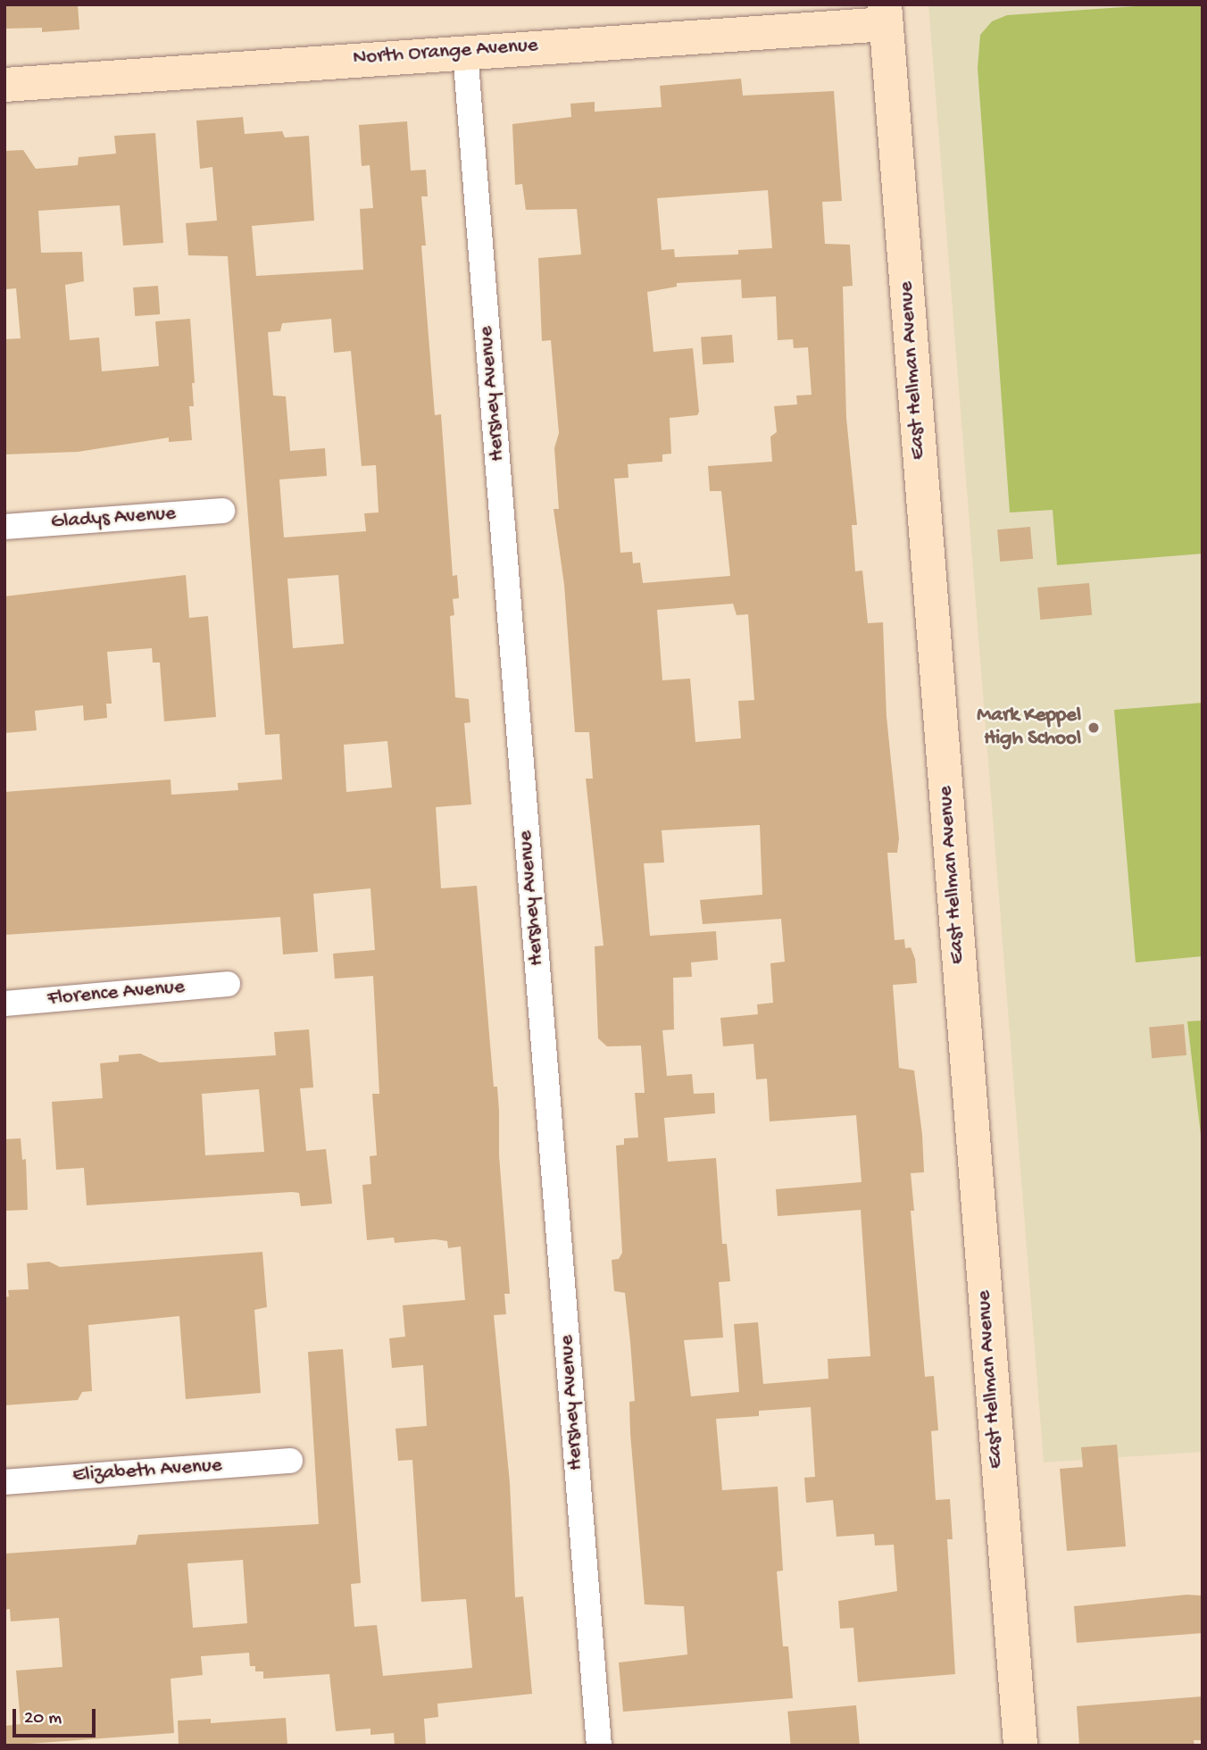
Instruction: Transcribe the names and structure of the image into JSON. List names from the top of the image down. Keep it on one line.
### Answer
{"streets":{"street":["North Orange Avenue","East Hellman Avenue","Hershey Avenue","Gladys Avenue","Florence Avenue","Elizabeth Avenue"]},"crossings":[["North Orange Avenue","East Hellman Avenue"],["North Orange Avenue","Hershey Avenue"]],"places":["Mark Keppel High School"],"scale_bar":"20 m"}
